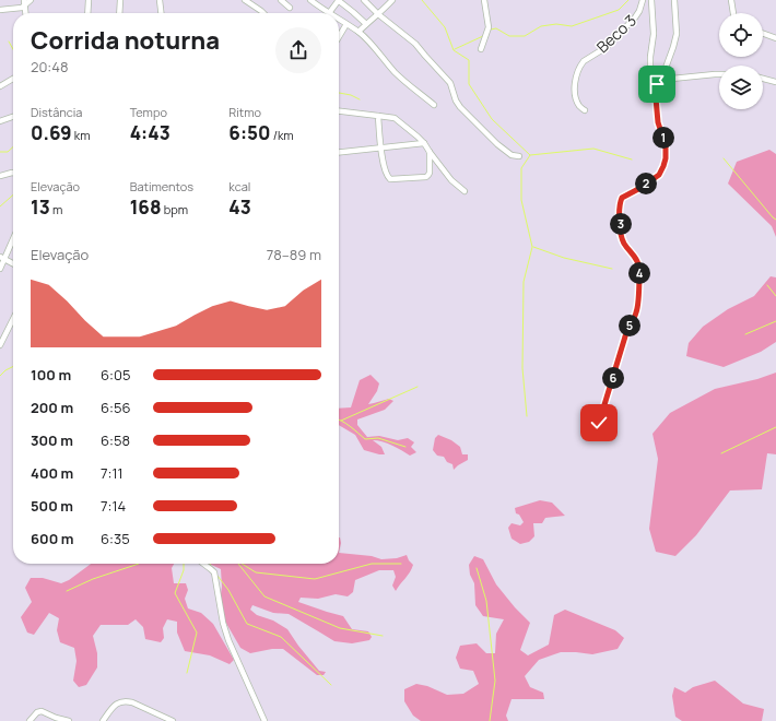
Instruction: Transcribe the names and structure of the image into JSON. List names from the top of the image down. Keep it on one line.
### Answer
{"streets":{"street":["Beco 3"]},"page":{"heading":["Corrida noturna","20:48"],"stats":[["Distância","0.69 km"],["Tempo","4:43"],["Ritmo","6:50 /km"],["Elevação","13 m"],["Batimentos","168 bpm"],["kcal","43"]],"pins":["1","2","3","4","5","6"],"chart":["Elevação","78–89 m"],"list":[{"name":"100 m","note":"6:05"},{"name":"200 m","note":"6:56"},{"name":"300 m","note":"6:58"},{"name":"400 m","note":"7:11"},{"name":"500 m","note":"7:14"},{"name":"600 m","note":"6:35"}]}}
